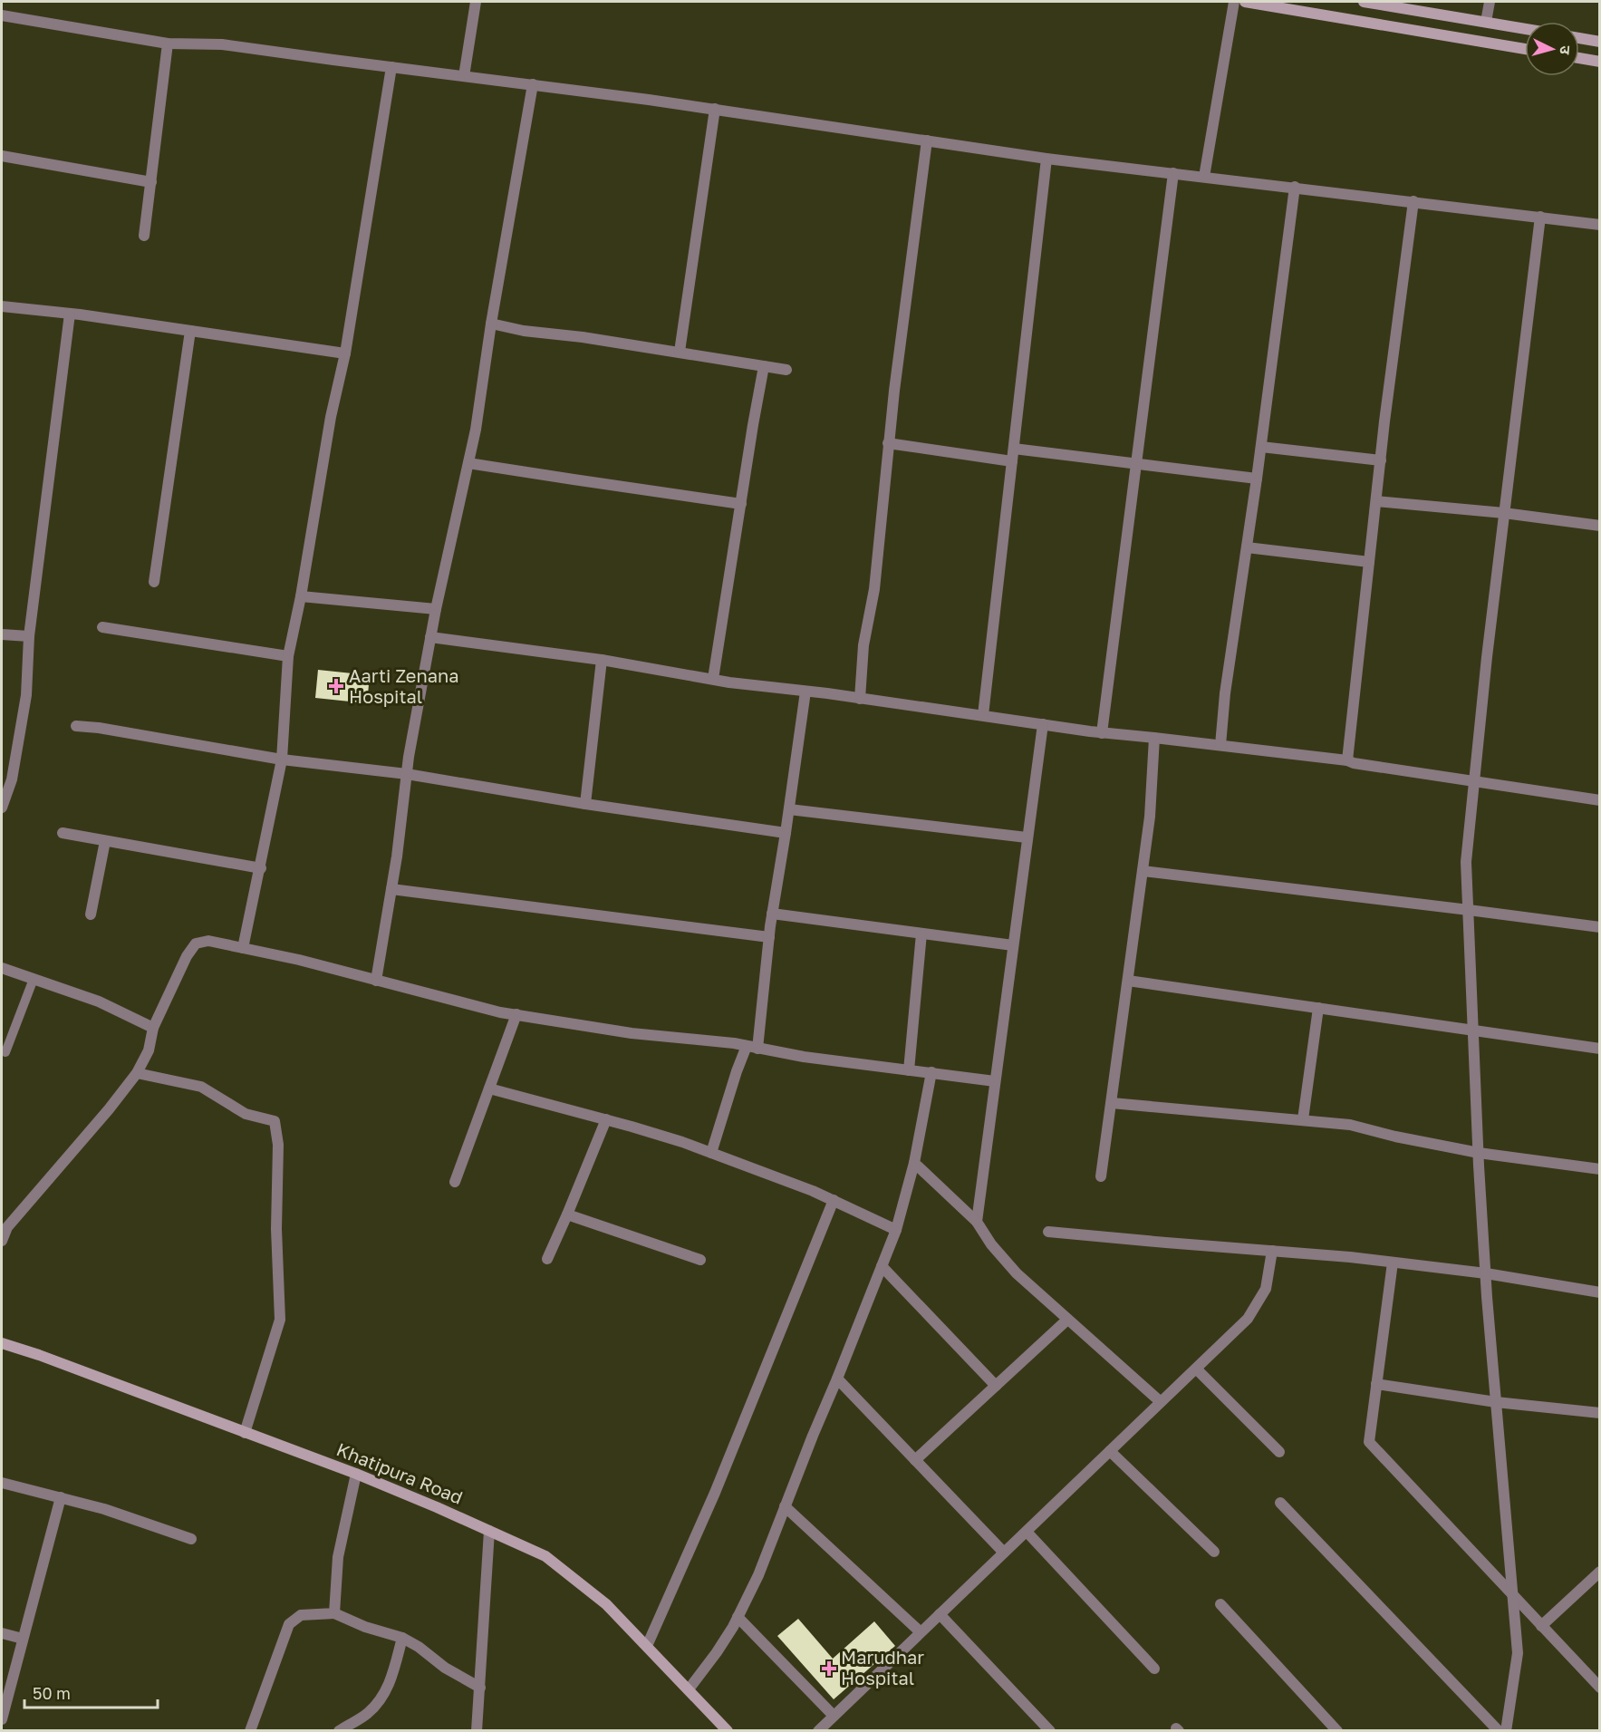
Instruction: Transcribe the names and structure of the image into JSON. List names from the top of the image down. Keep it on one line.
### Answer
{"streets":{"main road":["Khatipura Road"]},"places":{"health":["Aarti Zenana Hospital","Marudhar Hospital"]},"scale_bar":"50 m","north":"right"}
